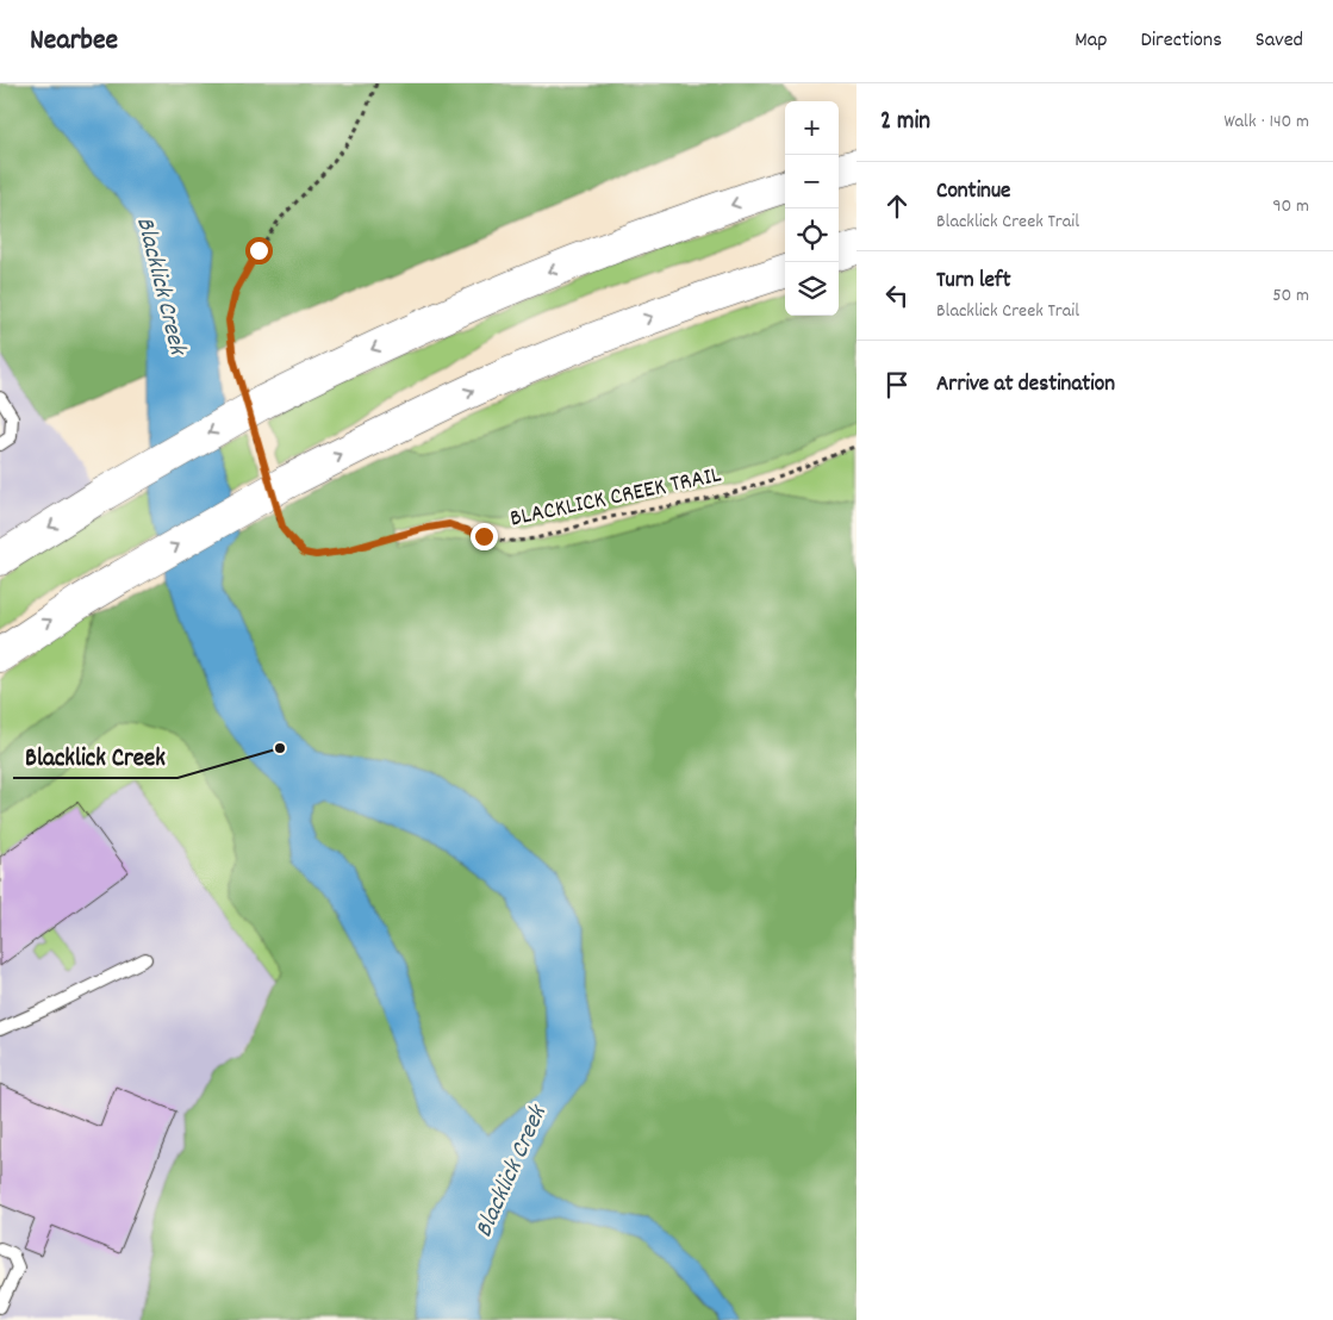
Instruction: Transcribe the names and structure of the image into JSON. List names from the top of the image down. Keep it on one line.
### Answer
{"streets":{"path":["BLACKLICK CREEK TRAIL"]},"water":["Blacklick Creek"],"places":["Blacklick Creek"],"page":{"header":"Nearbee","nav":["Map","Directions","Saved"],"heading":["2 min","Walk · 140 m"],"map_buttons":["+","−"],"list":[["Continue","Blacklick Creek Trail","90 m"],["Turn left","Blacklick Creek Trail","50 m"],"Arrive at destination"]}}
